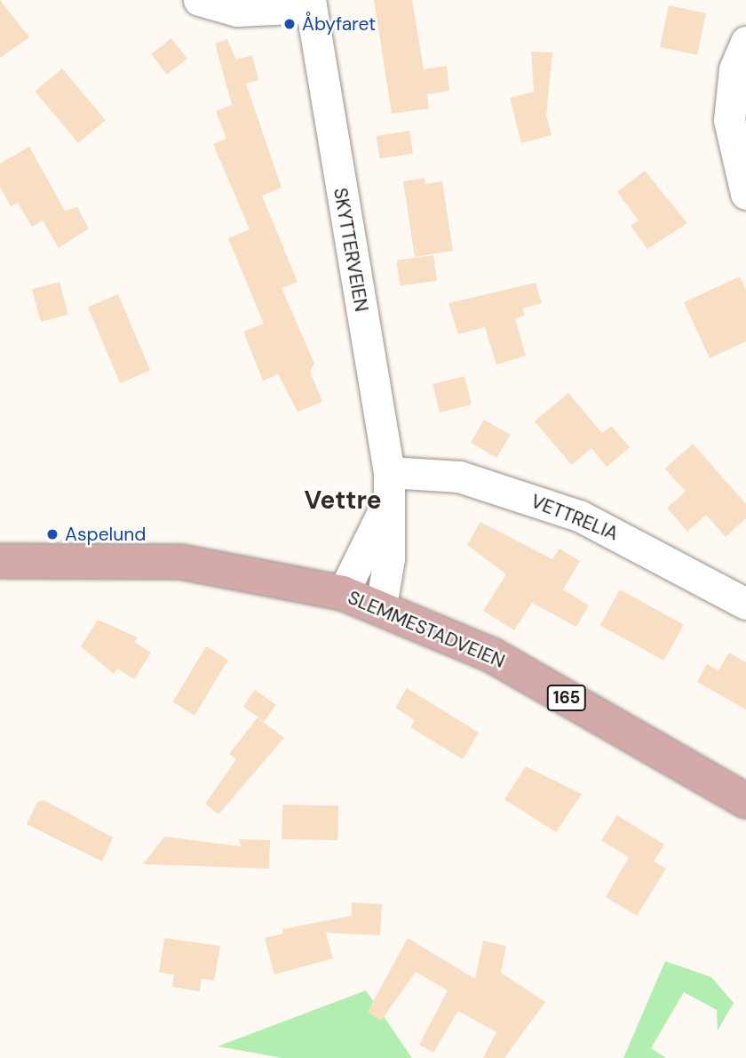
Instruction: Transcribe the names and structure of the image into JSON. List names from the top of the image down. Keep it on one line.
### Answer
{"streets":{"main road":["SLEMMESTADVEIEN","165"],"street":["SKYTTERVEIEN","VETTRELIA"]},"crossings":[["SKYTTERVEIEN","VETTRELIA"],["SKYTTERVEIEN","SLEMMESTADVEIEN"]],"districts":["Vettre"],"places":["Åbyfaret","Aspelund"]}
